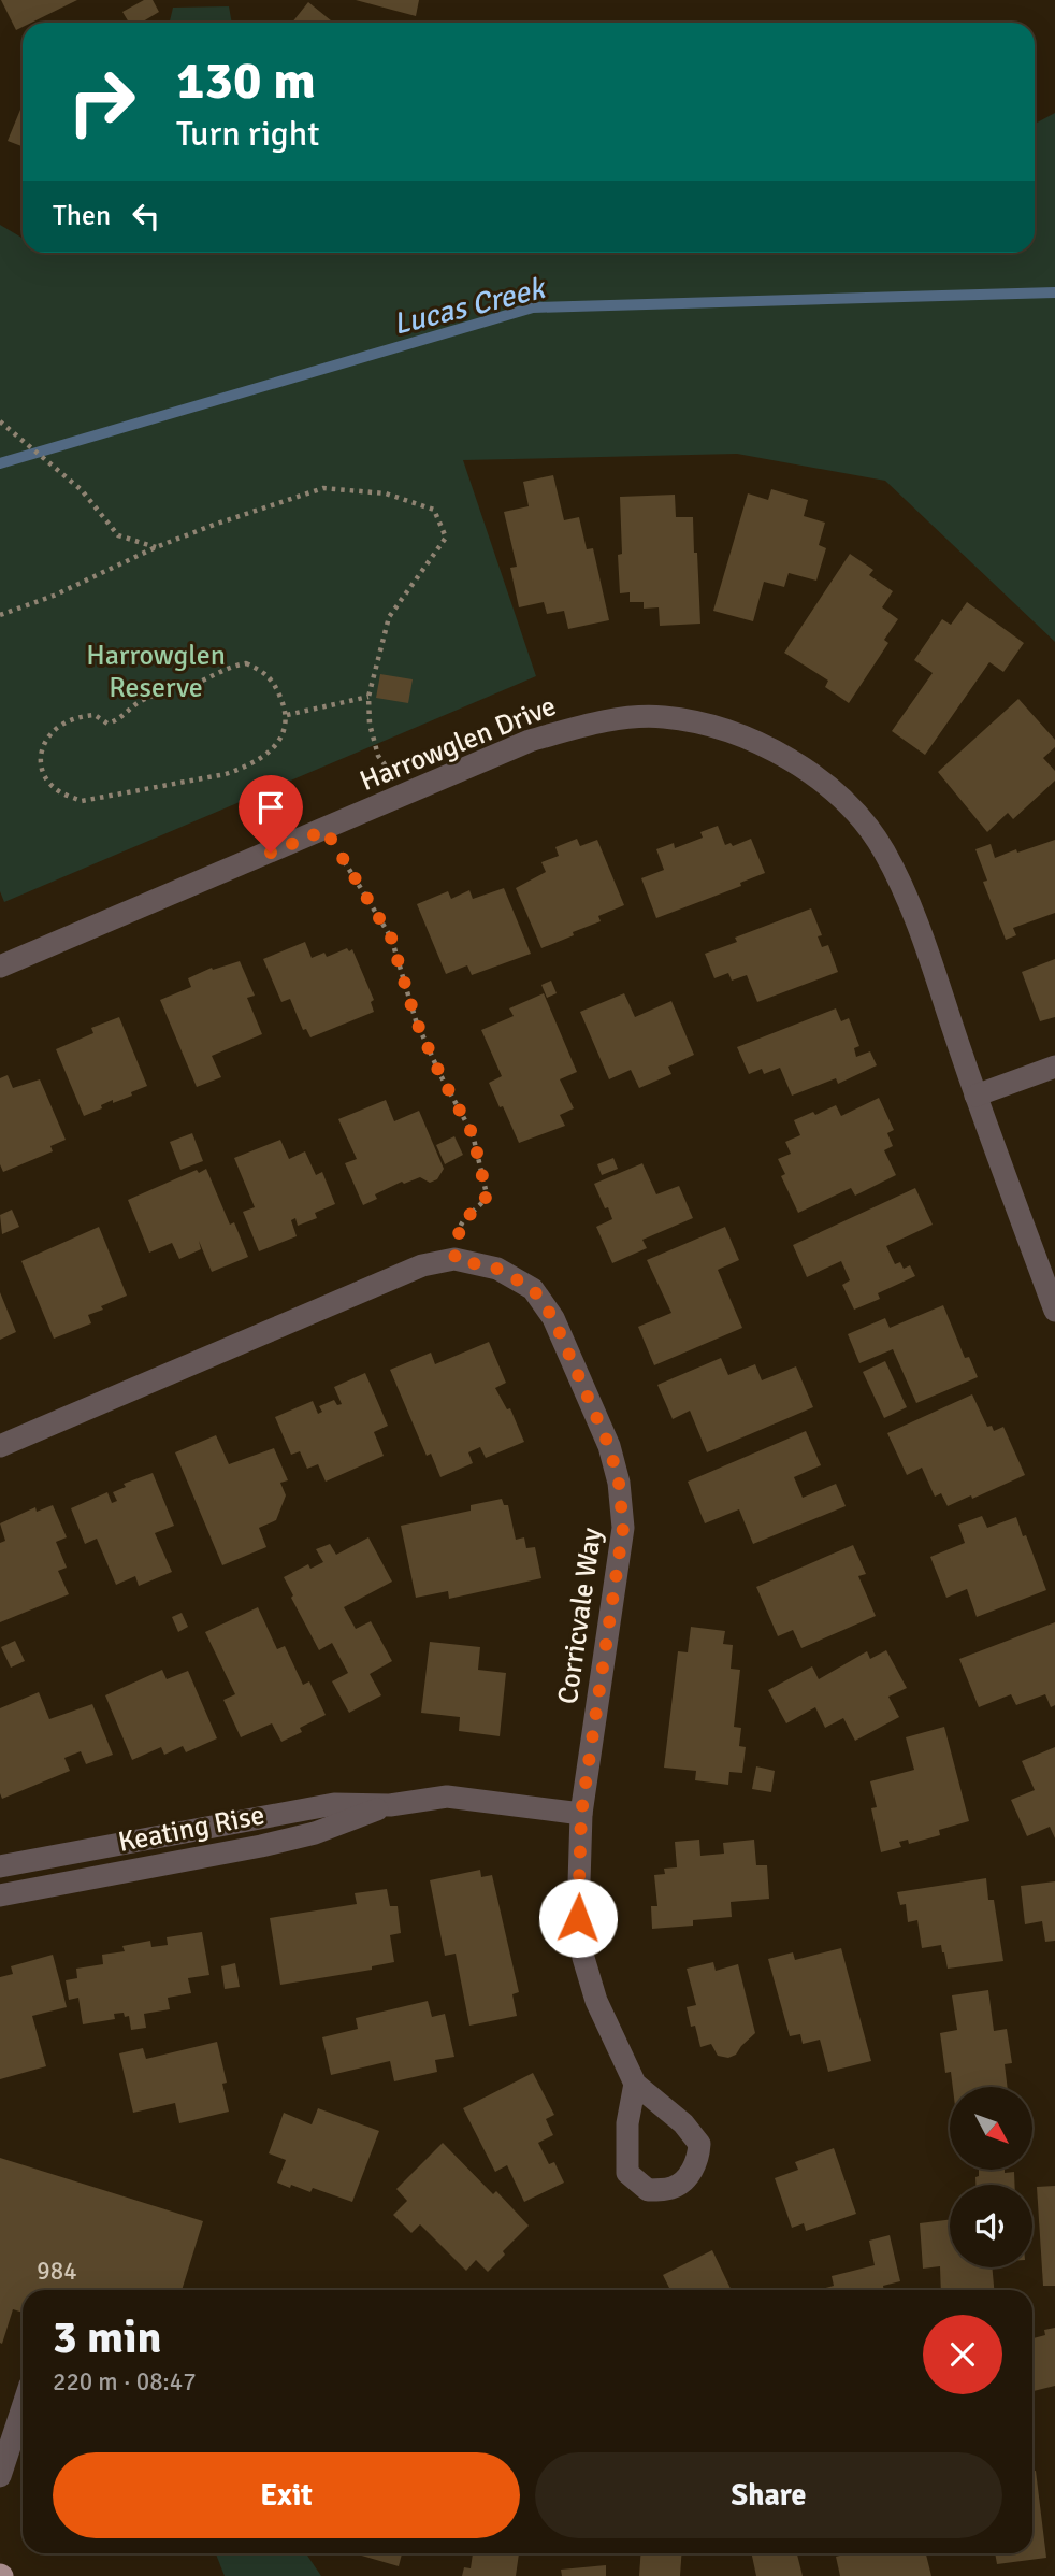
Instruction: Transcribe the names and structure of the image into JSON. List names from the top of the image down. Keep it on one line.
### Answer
{"streets":{"street":["Harrowglen Drive","Corricvale Way","Keating Rise"]},"crossings":[["Corricvale Way","Keating Rise"]],"water":["Lucas Creek"],"parks":["Harrowglen Reserve"],"house_numbers":["984"],"north":"bottom right","page":{"turn":["130 m","Turn right"],"then":"Then","heading":["3 min","220 m · 08:47"],"buttons":["Exit","Share"]}}
